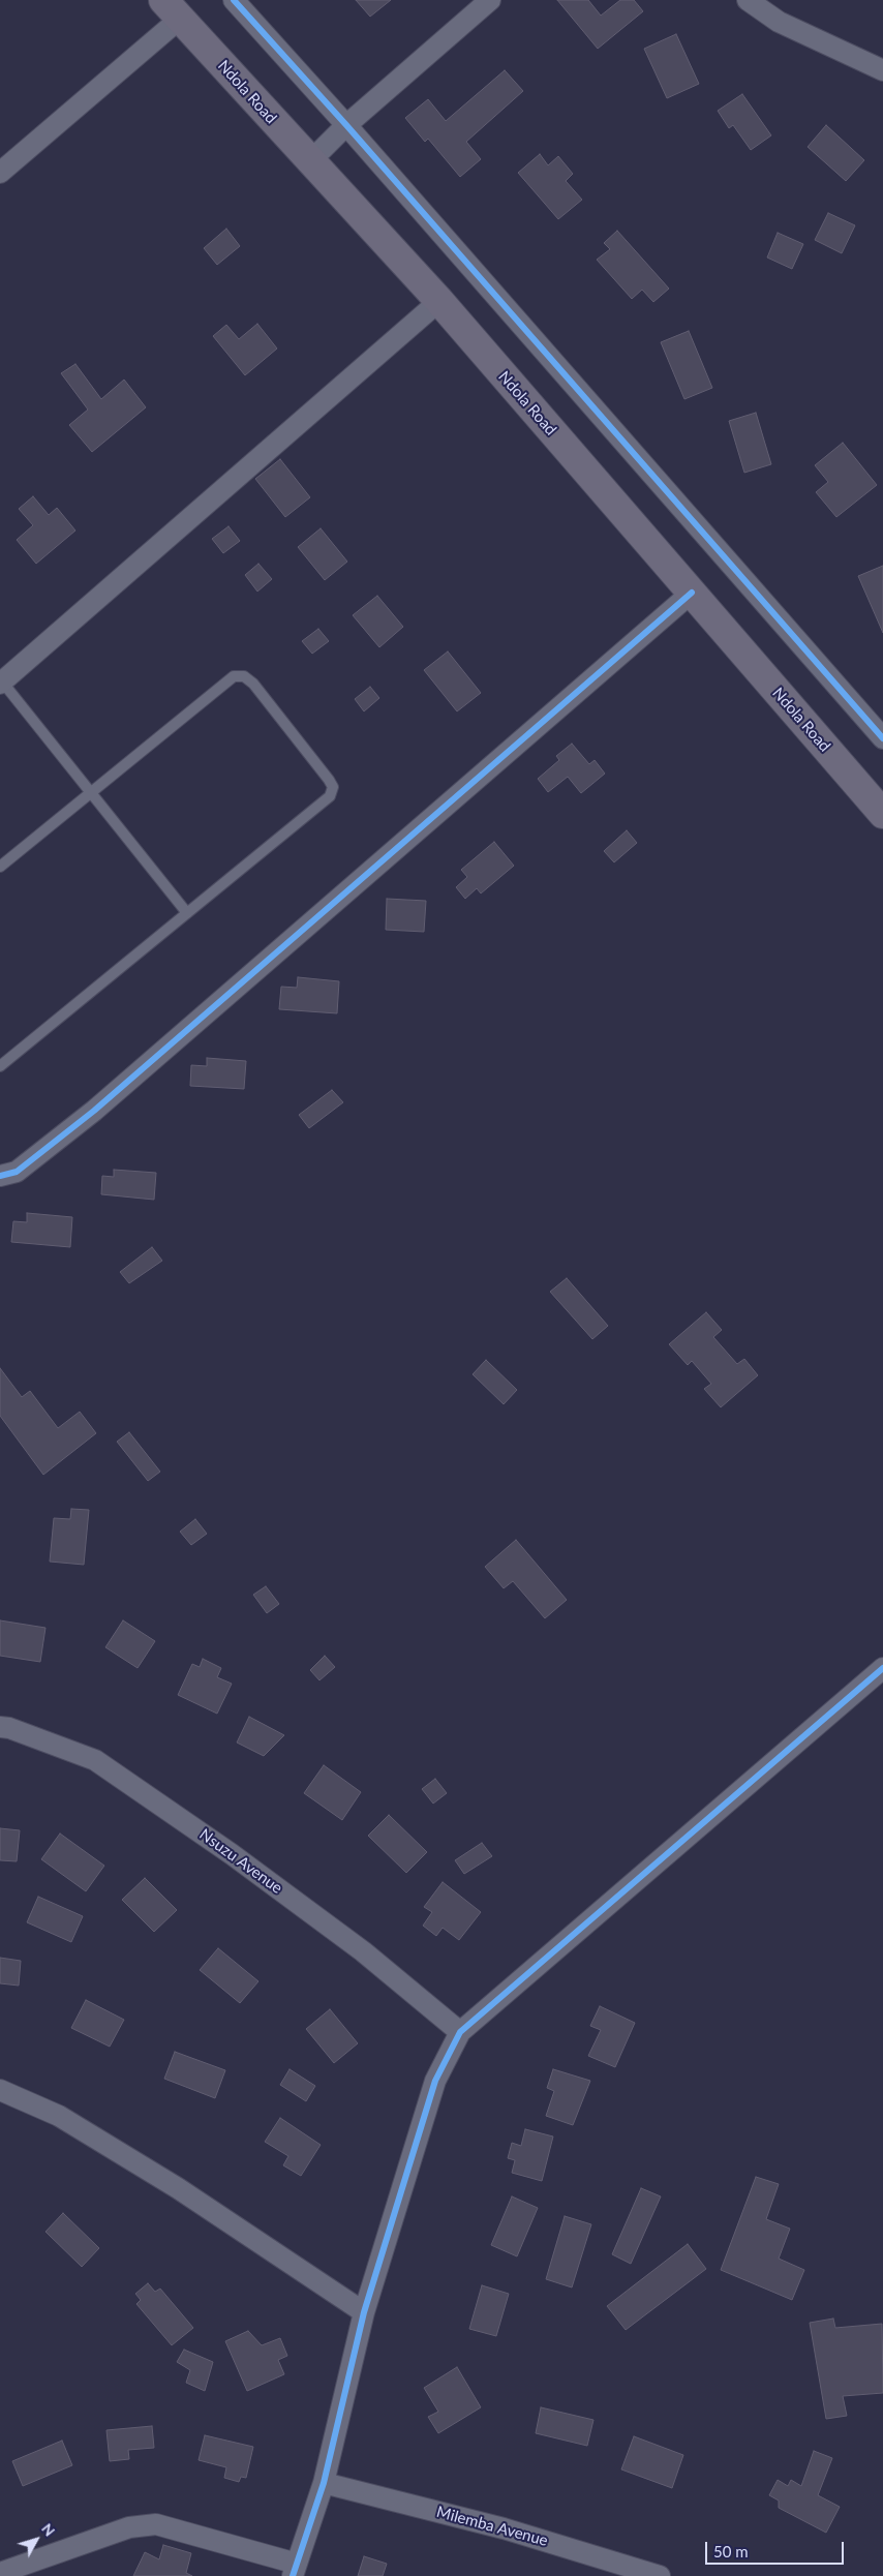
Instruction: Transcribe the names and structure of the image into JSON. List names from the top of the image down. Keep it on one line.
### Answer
{"streets":{"main road":["Ndola Road"],"street":["Nsuzu Avenue","Milemba Avenue"]},"scale_bar":"50 m","north":"top right"}
